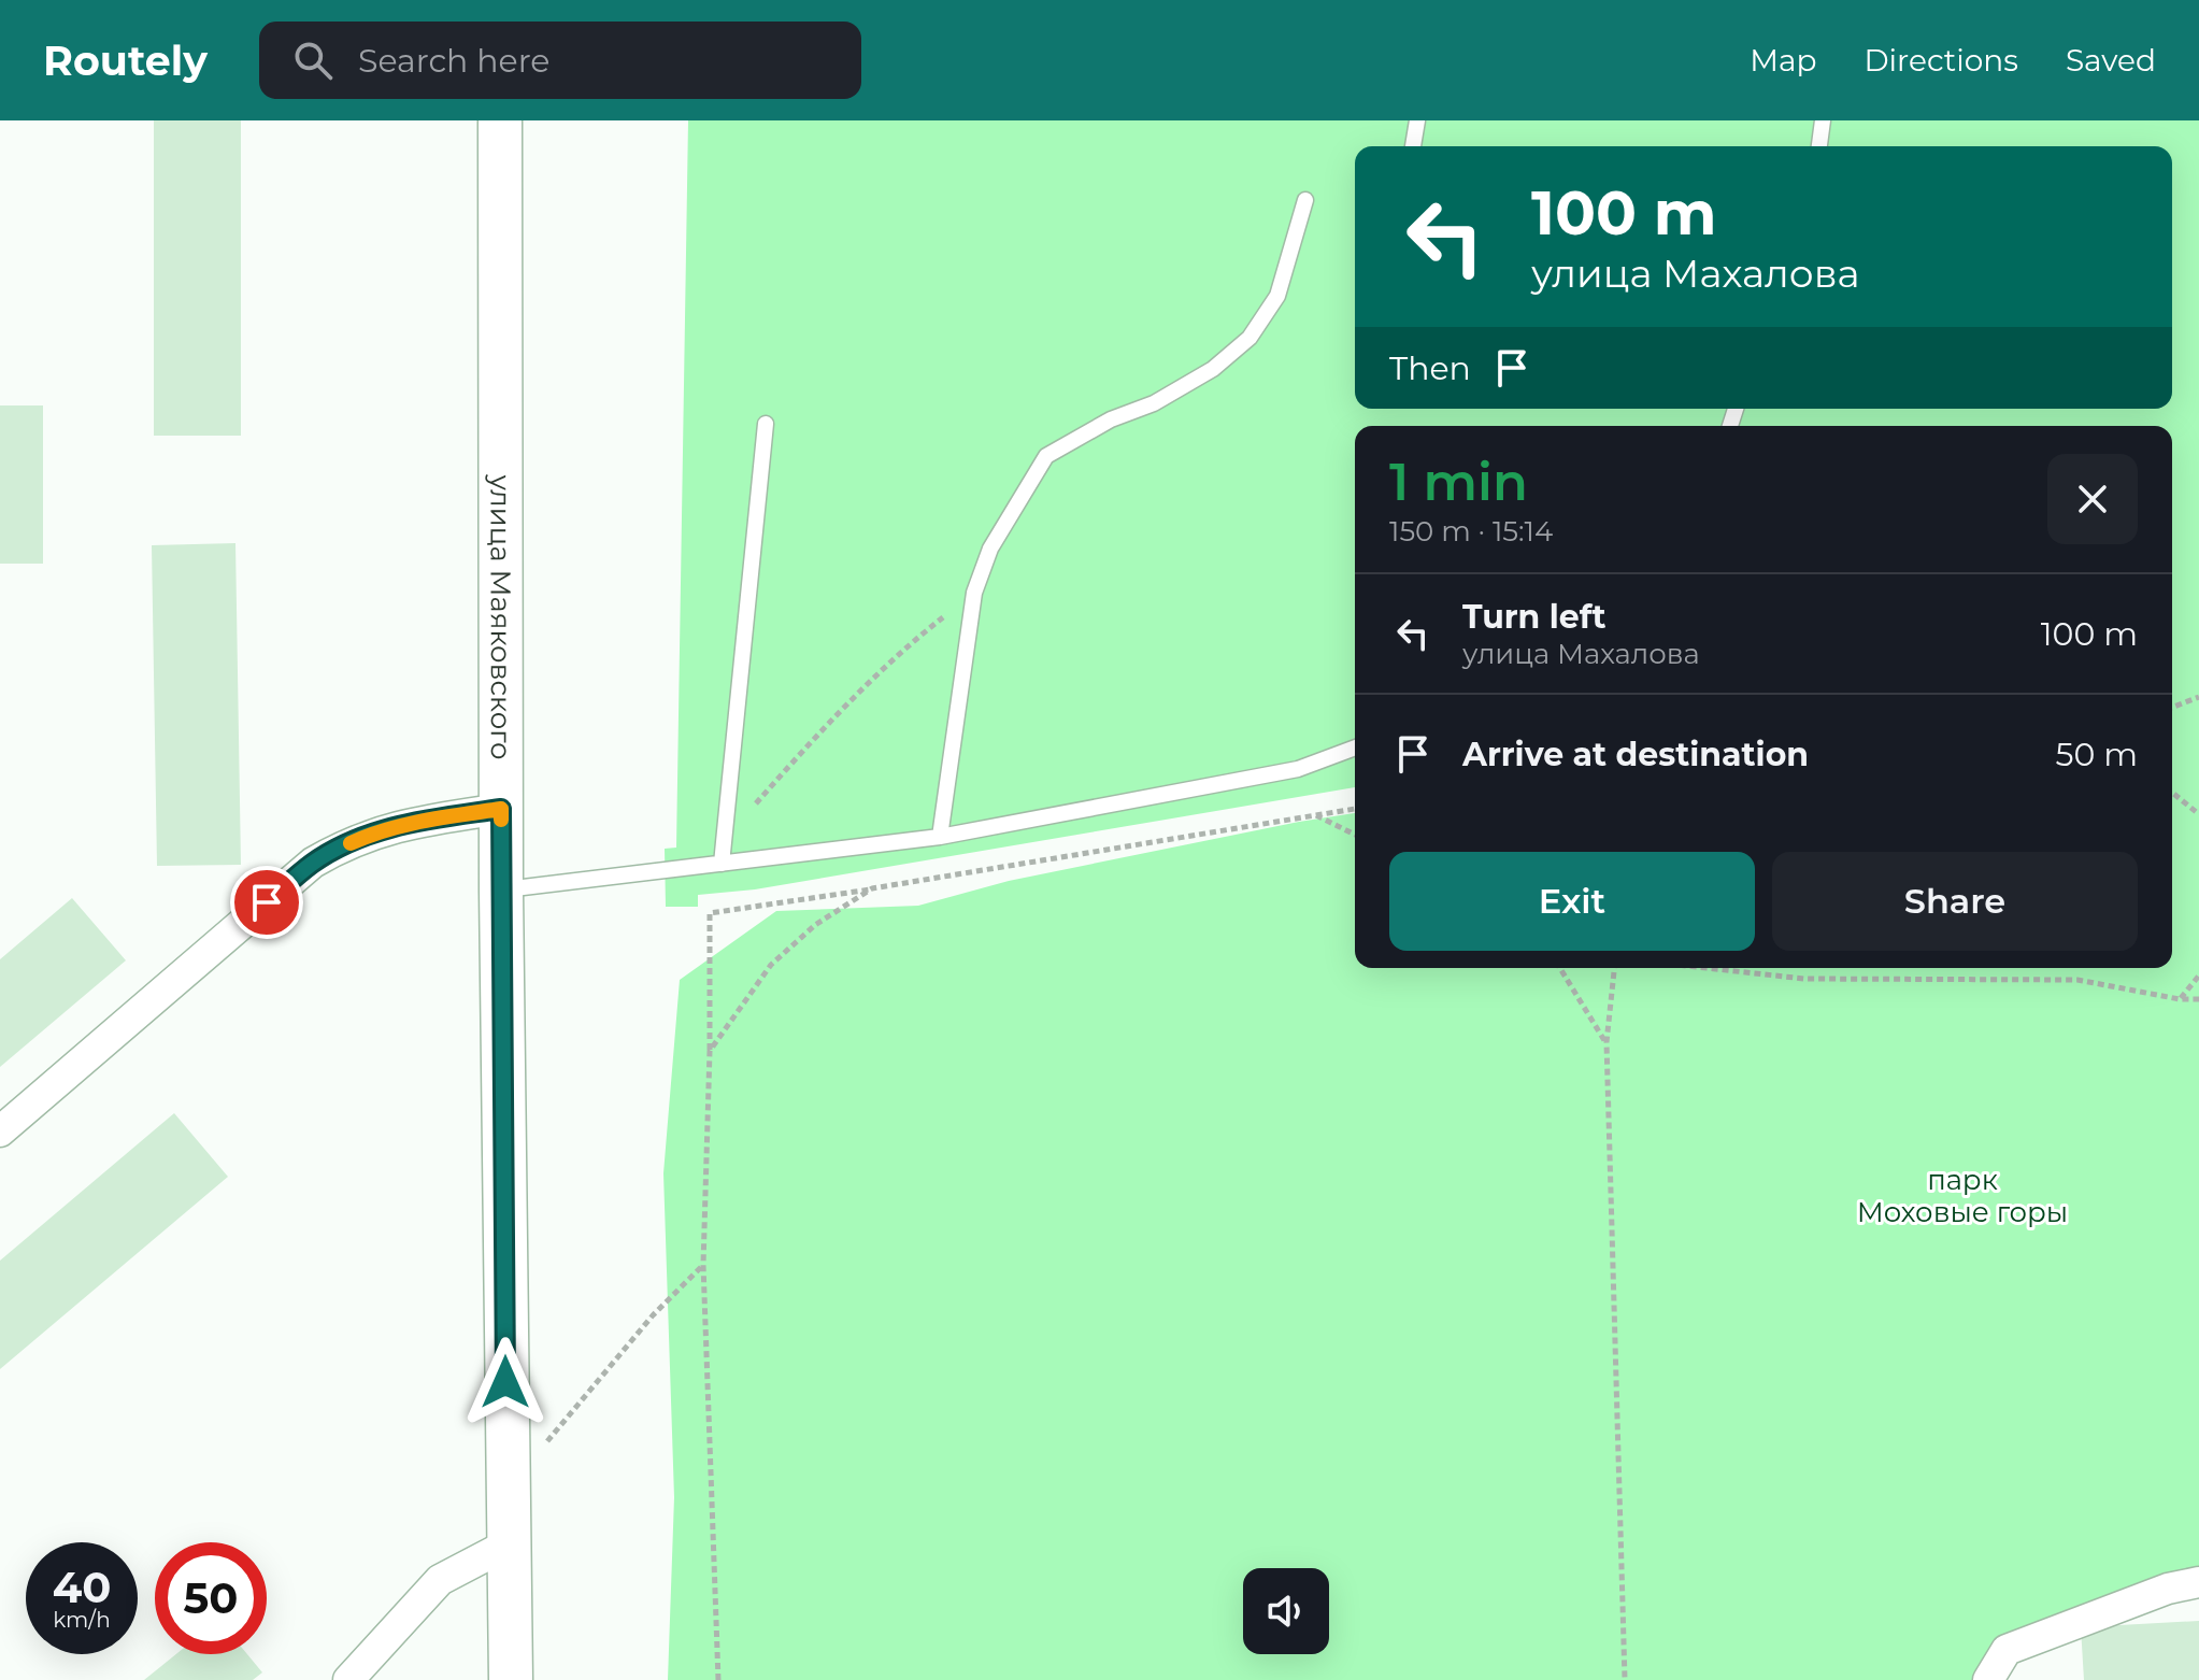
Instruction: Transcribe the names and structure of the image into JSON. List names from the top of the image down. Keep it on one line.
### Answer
{"streets":{"main road":["улица Маяковского"]},"parks":["парк Моховые горы"],"page":{"header":"Routely","search":"Search here","nav":["Map","Directions","Saved"],"turn":["100 m","улица Махалова"],"then":"Then","heading":["1 min","150 m · 15:14"],"list":[{"name":"Turn left","note":"улица Махалова","value":"100 m"},{"name":"Arrive at destination","value":"50 m"}],"buttons":["Exit","Share"],"speed":"40 km/h","limit":"50"}}
